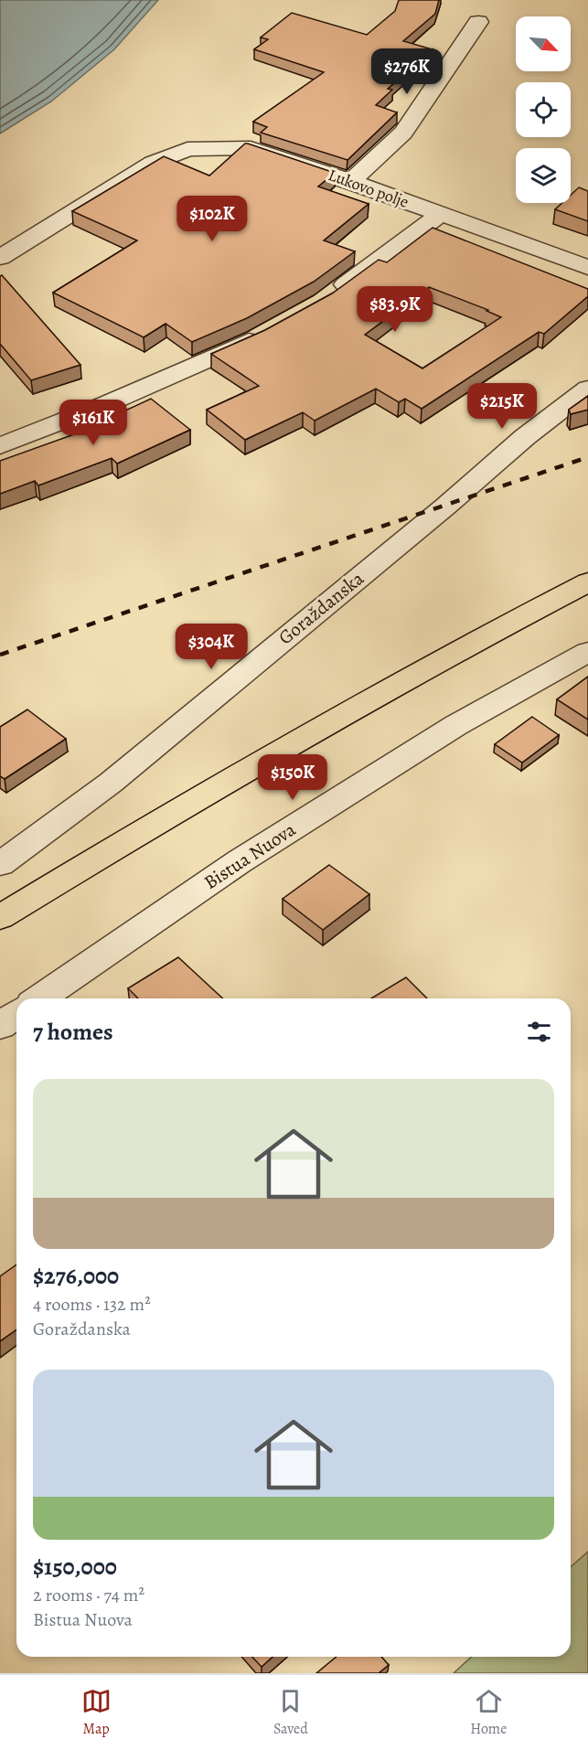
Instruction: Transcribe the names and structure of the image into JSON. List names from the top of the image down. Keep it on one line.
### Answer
{"streets":{"street":["Lukovo polje","Goraždanska","Bistua Nuova"]},"north":"bottom right","page":{"price":["$276K","$102K","$83.9K","$215K","$161K","$304K","$150K"],"heading":"7 homes","list":[{"name":"$276,000","note":"4 rooms · 132 m² · Goraždanska"},{"name":"$150,000","note":"2 rooms · 74 m² · Bistua Nuova"}],"tabs":["Map","Saved","Home"]}}
